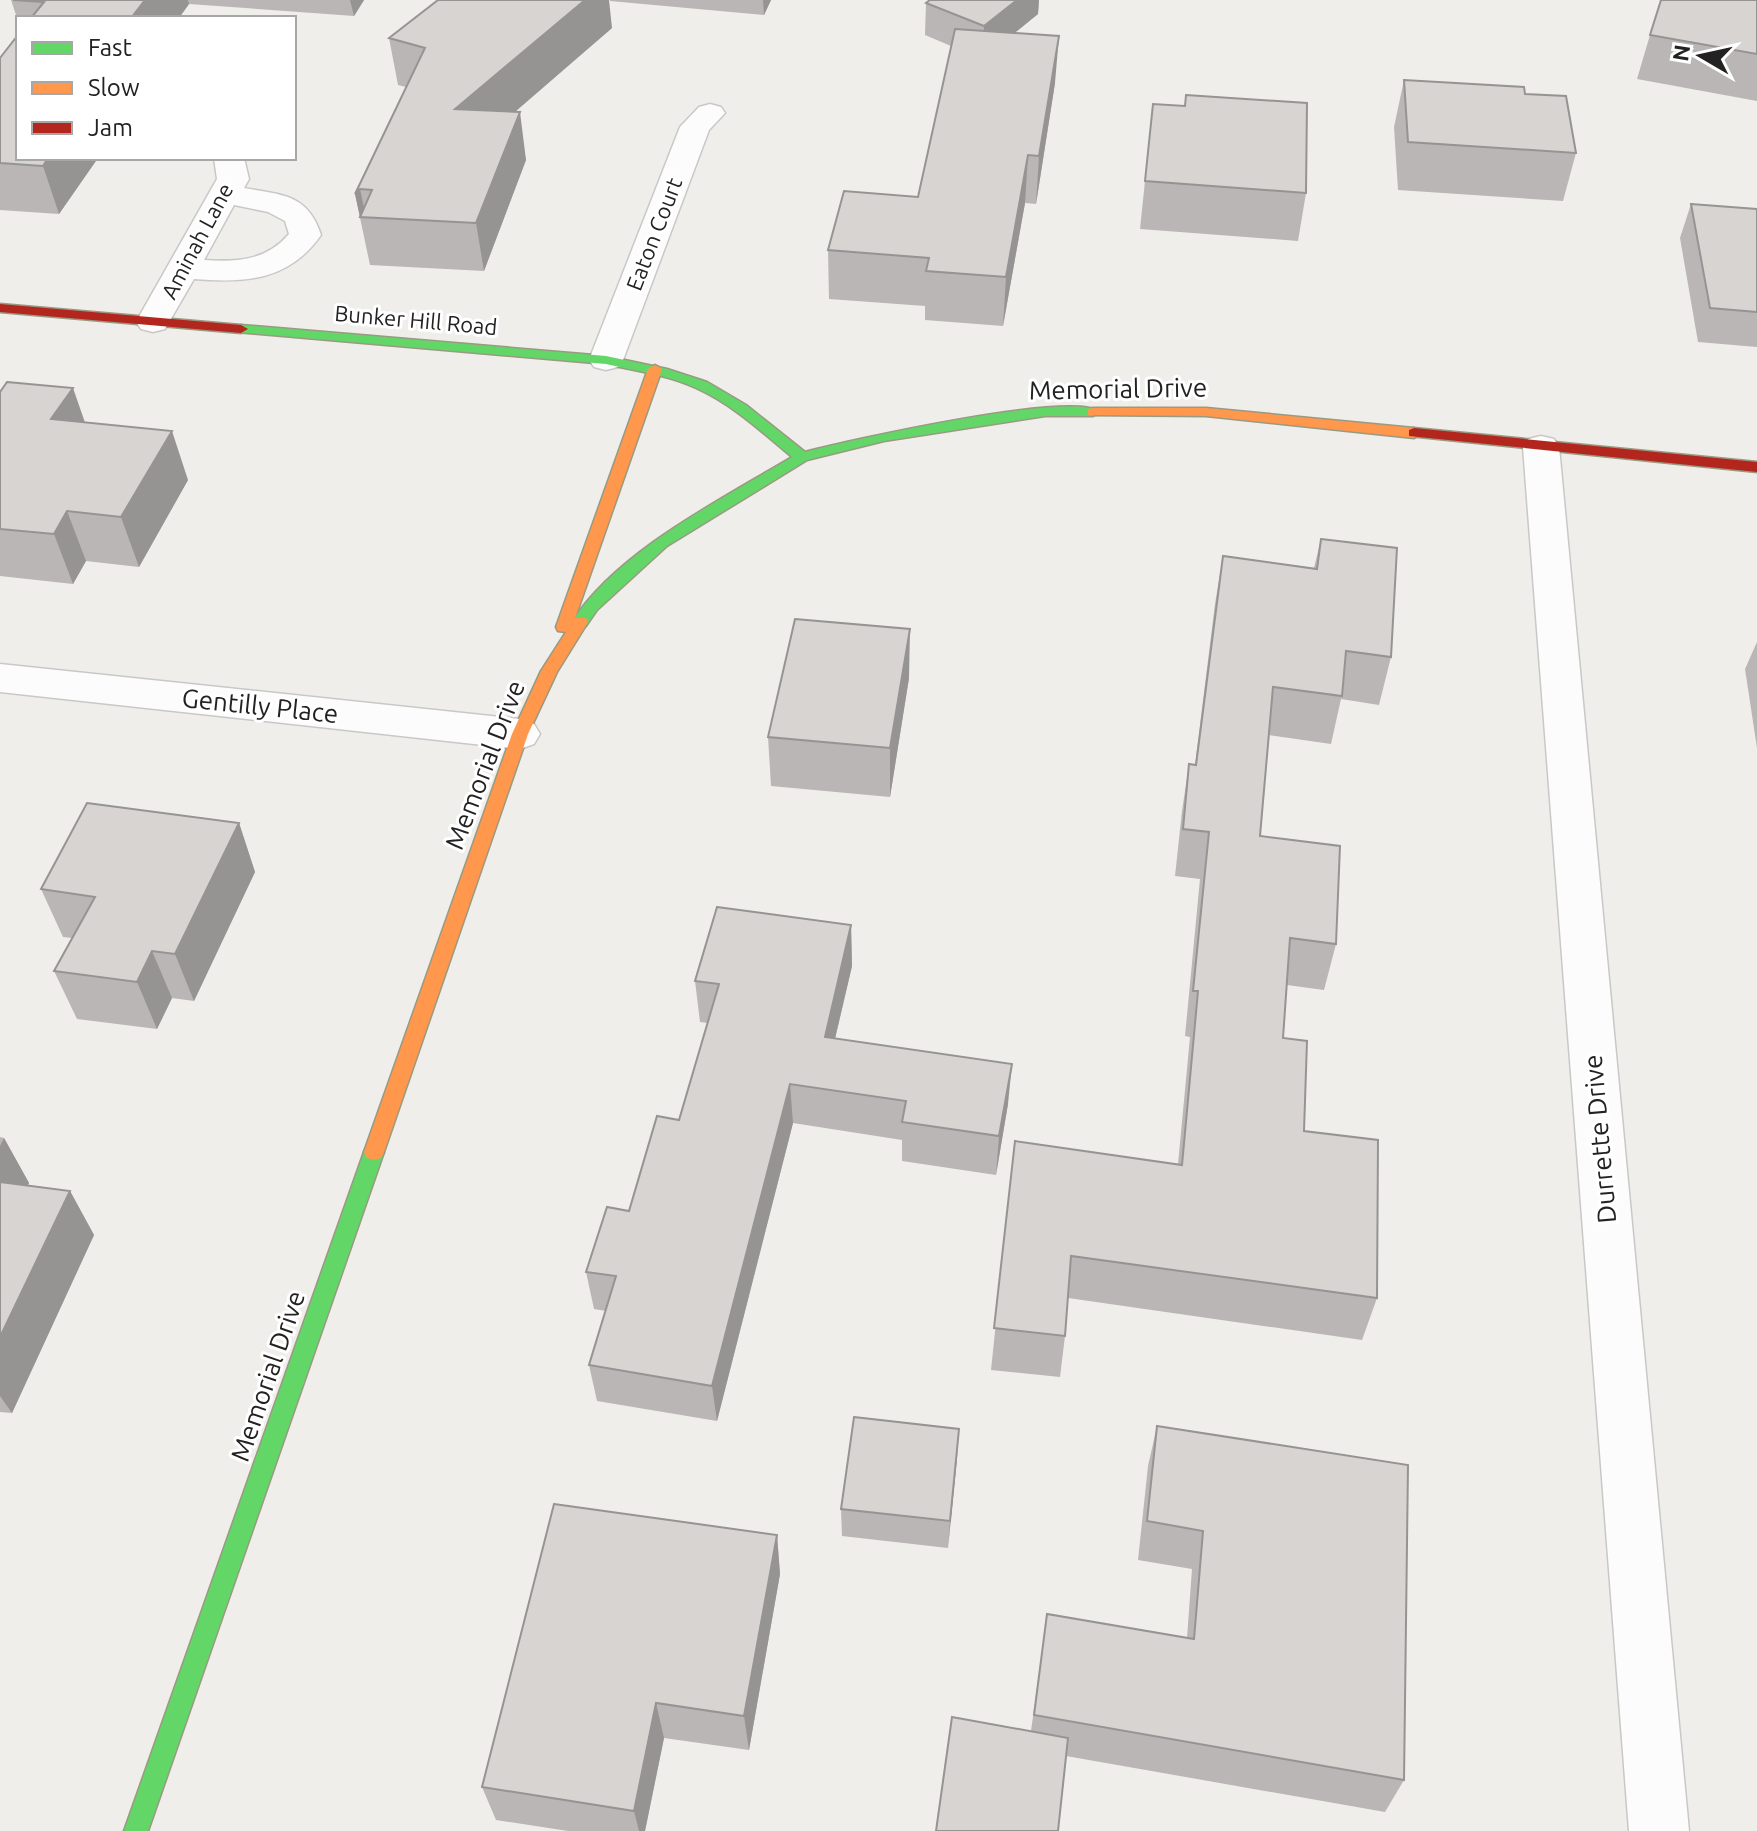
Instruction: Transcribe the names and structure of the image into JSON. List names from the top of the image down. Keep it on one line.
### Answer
{"streets":{"street":["Eaton Court","Aminah Lane","Bunker Hill Road","Memorial Drive","Gentilly Place","Durrette Drive"]},"crossings":[["Eaton Court","Bunker Hill Road"],["Aminah Lane","Bunker Hill Road"],["Bunker Hill Road","Memorial Drive"],["Memorial Drive","Gentilly Place"],["Memorial Drive","Durrette Drive"]],"legend":["Fast","Slow","Jam"],"north":"left"}
